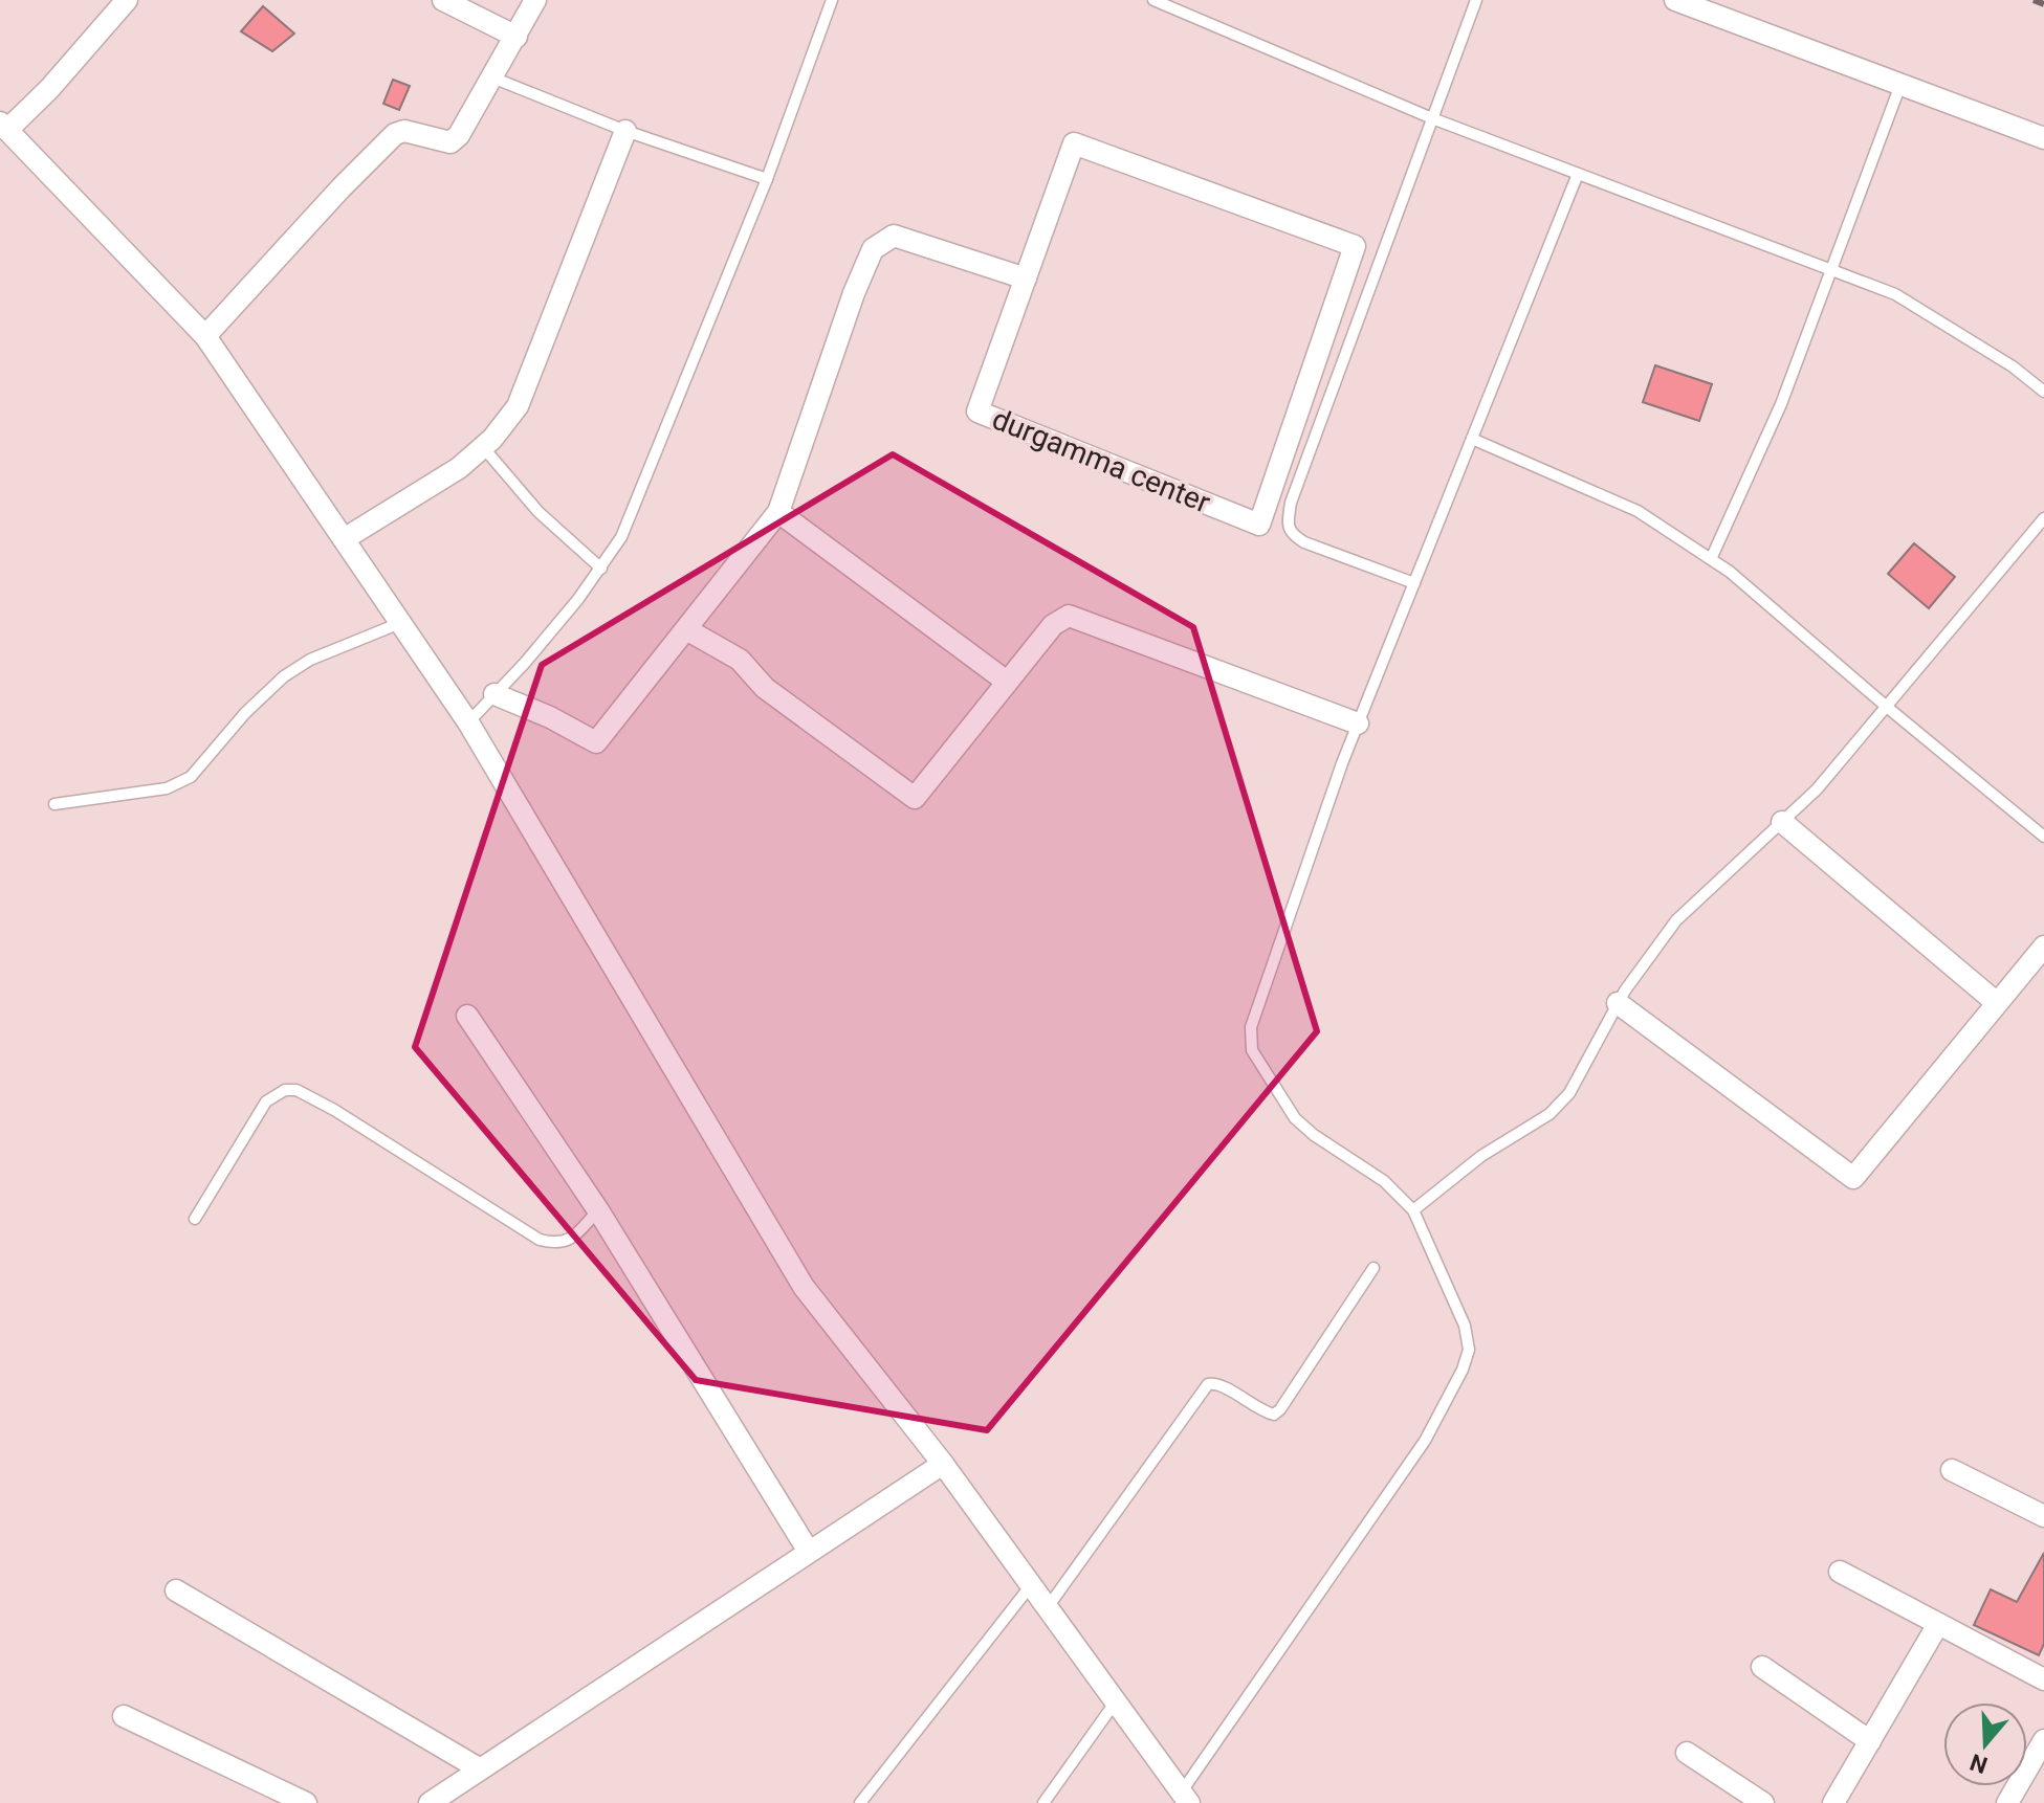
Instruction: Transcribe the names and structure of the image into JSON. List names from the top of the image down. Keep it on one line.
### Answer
{"streets":{"street":["durgamma center"]},"north":"bottom"}
